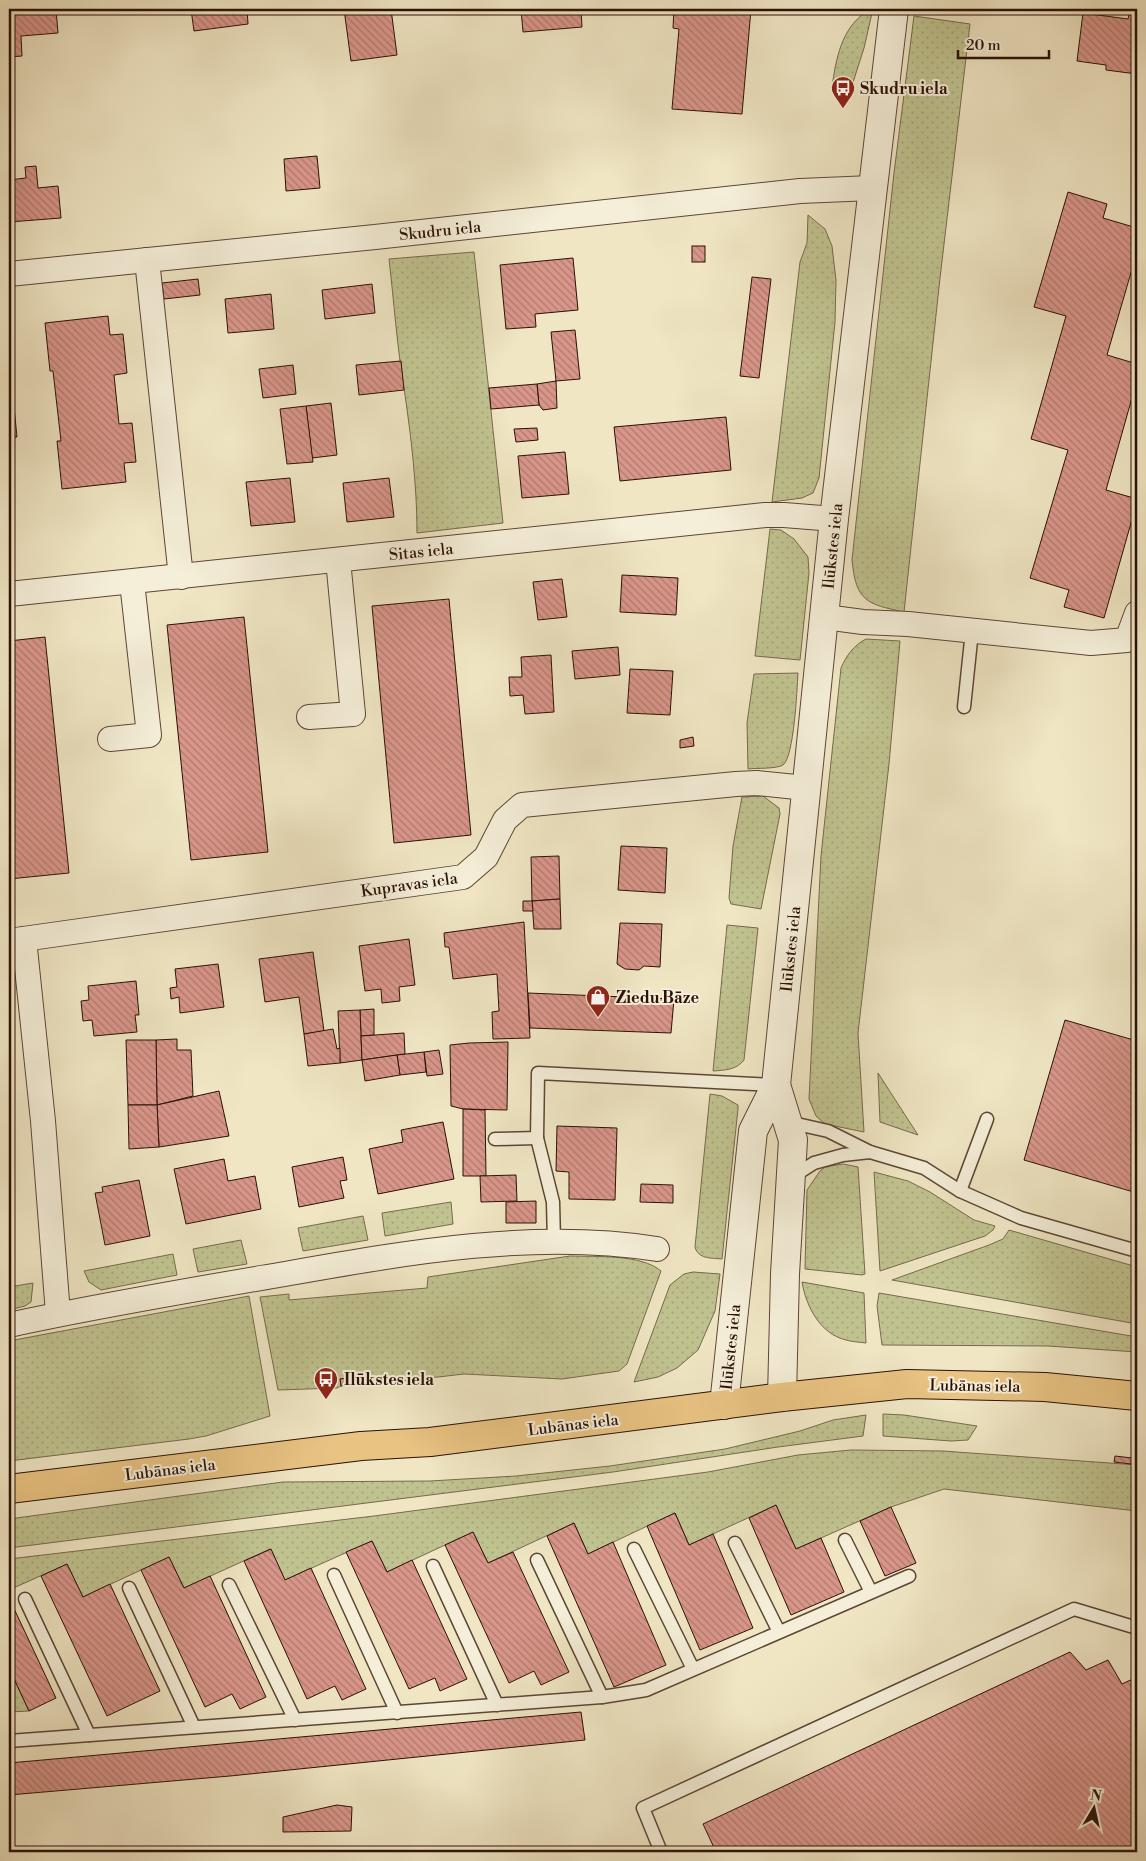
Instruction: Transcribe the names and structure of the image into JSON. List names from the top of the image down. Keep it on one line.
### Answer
{"streets":{"main road":["Lubānas iela"],"street":["Skudru iela","Ilūkstes iela","Sitas iela","Kupravas iela"]},"crossings":[["Skudru iela","Ilūkstes iela"],["Ilūkstes iela","Sitas iela"],["Ilūkstes iela","Kupravas iela"],["Ilūkstes iela","Lubānas iela"]],"places":{"bus stop":["Skudru iela","Ilūkstes iela"],"shop":["Ziedu Bāze"]},"scale_bar":"20 m","north":"top"}
